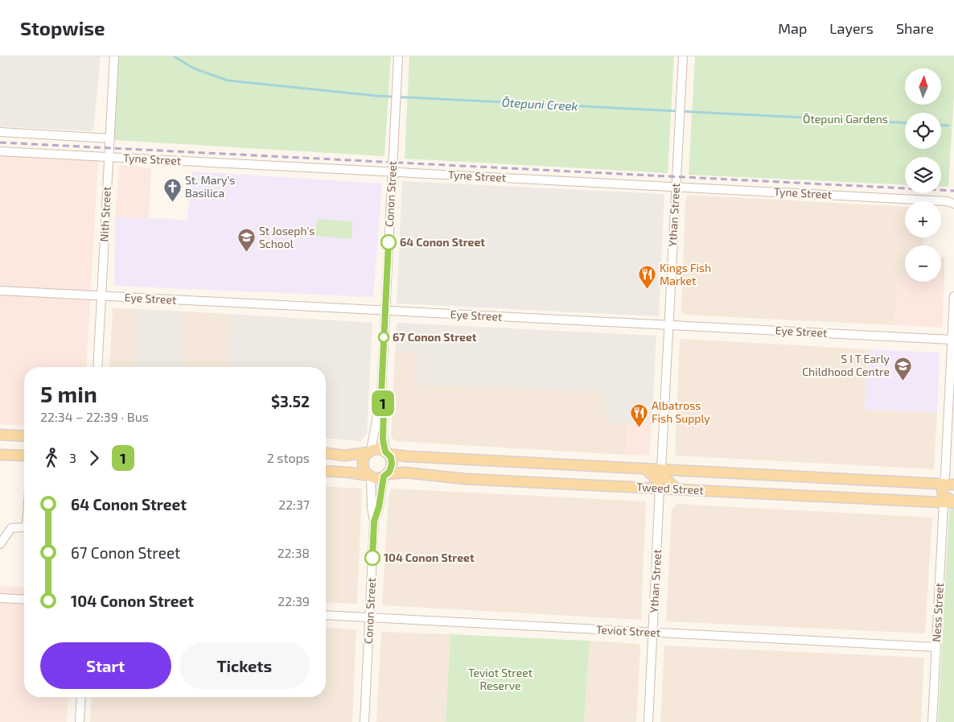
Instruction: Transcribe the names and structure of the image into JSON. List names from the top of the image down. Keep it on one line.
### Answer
{"streets":{"main road":["Conon Street","Tweed Street"],"street":["Tyne Street","Nith Street","Ythan Street","Eye Street","Ness Street","Teviot Street"]},"crossings":[["Tyne Street","Conon Street"],["Tyne Street","Nith Street"],["Tyne Street","Ythan Street"],["Conon Street","Eye Street"],["Conon Street","Tweed Street"],["Conon Street","Teviot Street"],["Nith Street","Eye Street"],["Ythan Street","Eye Street"],["Ythan Street","Tweed Street"],["Ythan Street","Teviot Street"],["Tweed Street","Ness Street"],["Ness Street","Teviot Street"]],"water":["Ōtepuni Creek"],"parks":["Ōtepuni Gardens","Teviot Street Reserve"],"places":{"church":["St. Mary's Basilica"],"other":["64 Conon Street","67 Conon Street","104 Conon Street"],"school or university":["St Joseph's School","S I T Early Childhood Centre"],"restaurant":["Kings Fish Market","Albatross Fish Supply"]},"lines":["bus line 1"],"north":"top","page":{"header":"Stopwise","nav":["Map","Layers","Share"],"on_map":"1","map_buttons":["+","−"],"heading":["5 min","22:34 – 22:39 · Bus","$3.52"],"legs":["3","1","2 stops"],"list":[{"name":"64 Conon Street","value":"22:37"},{"name":"67 Conon Street","value":"22:38"},{"name":"104 Conon Street","value":"22:39"}],"buttons":["Start","Tickets"]}}
